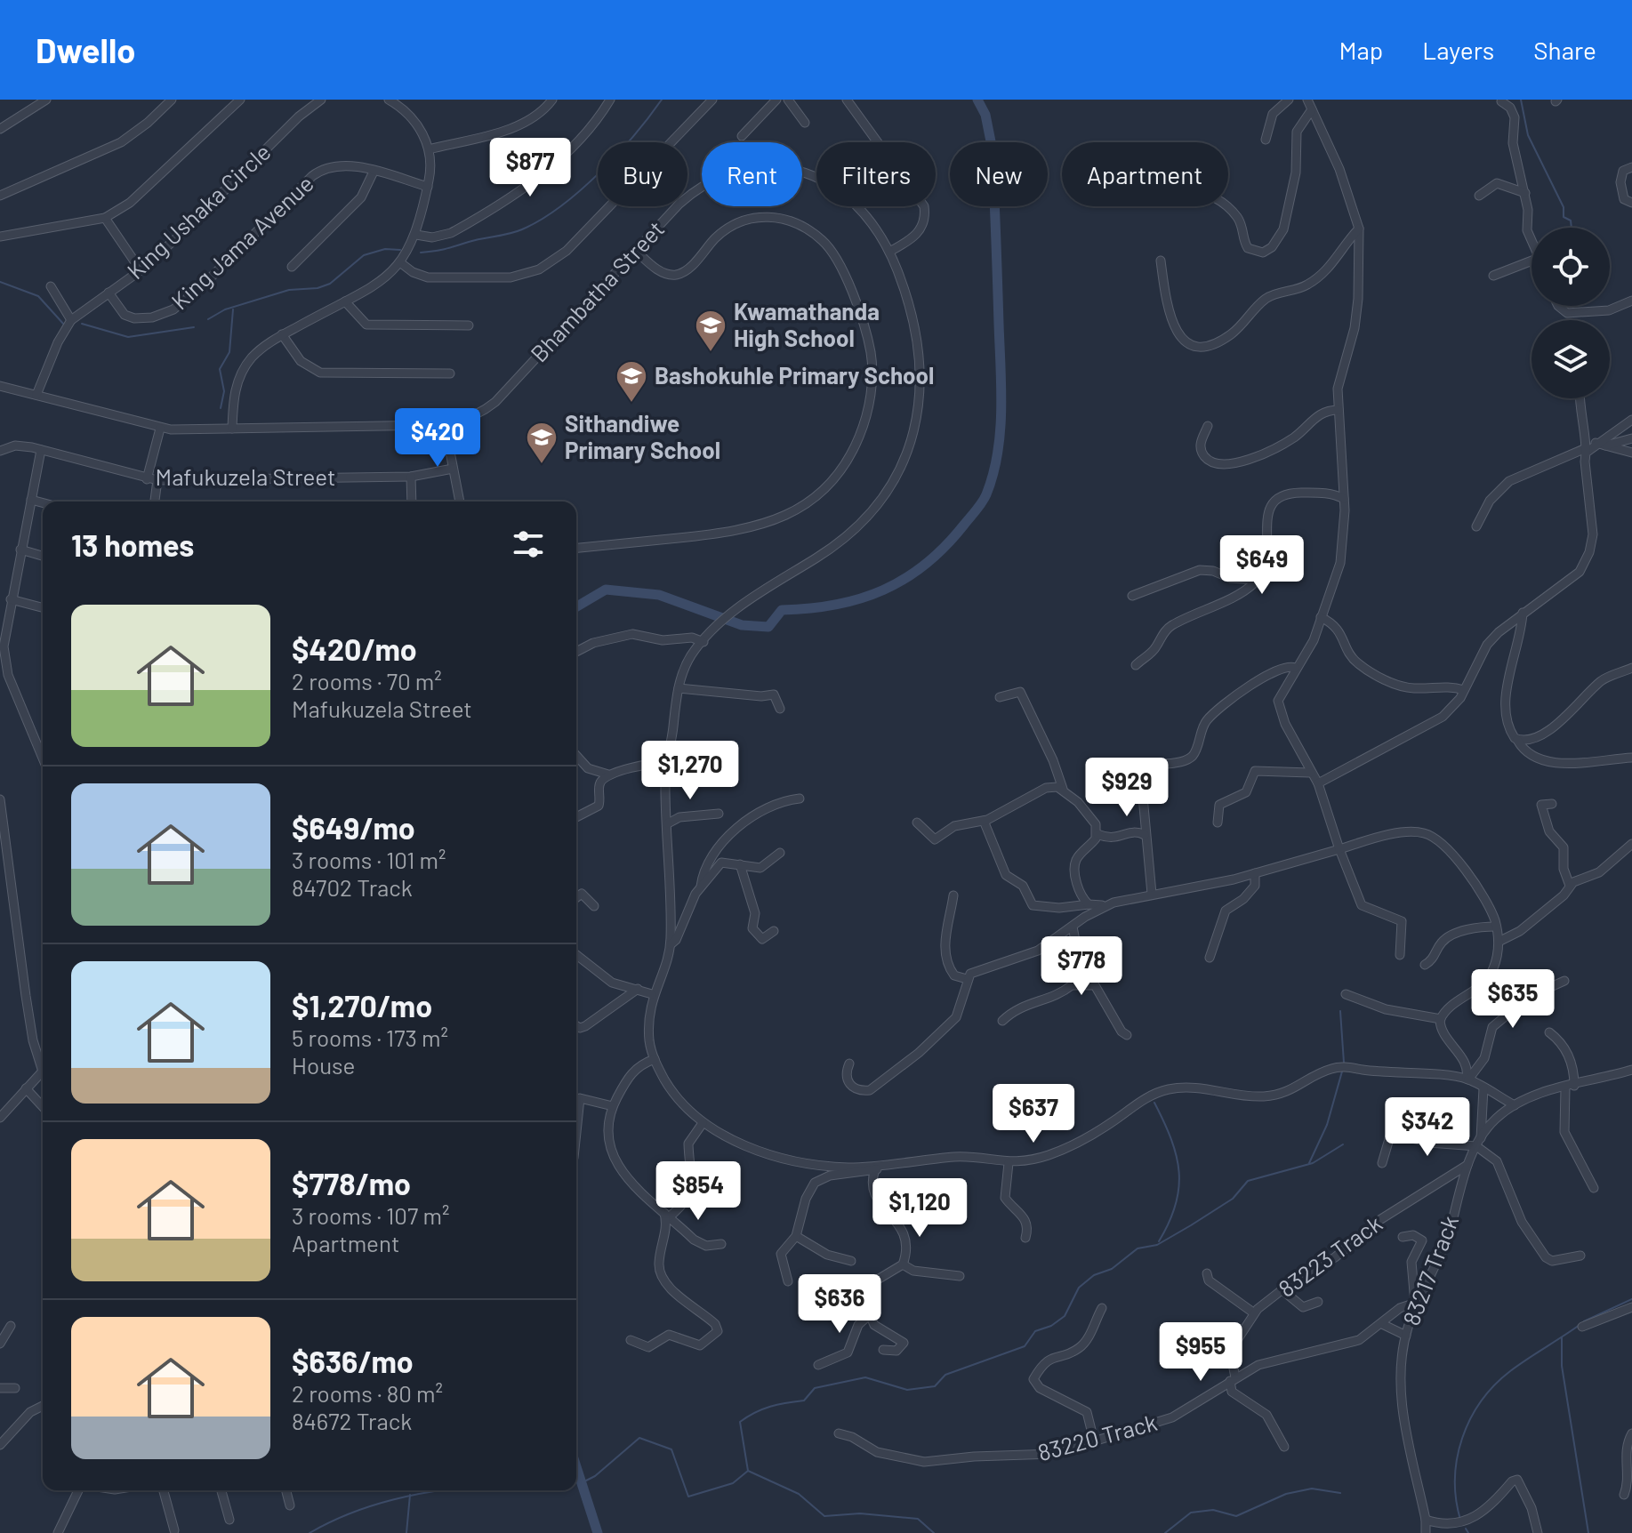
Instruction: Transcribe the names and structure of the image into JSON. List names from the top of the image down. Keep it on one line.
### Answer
{"streets":{"street":["King Ushaka Circle","King Jama Avenue","Bhambatha Street","Mafukuzela Street","83223 Track","83217 Track","83220 Track"]},"crossings":[["King Ushaka Circle","King Jama Avenue"],["King Ushaka Circle","Bhambatha Street"],["83223 Track","83217 Track"],["83223 Track","83220 Track"],["83217 Track","83220 Track"]],"places":{"school or university":["Kwamathanda High School","Bashokuhle Primary School","Sithandiwe Primary School"]},"page":{"header":"Dwello","nav":["Map","Layers","Share"],"price":["$877","$420","$649","$1,270","$929","$778","$635","$637","$342","$854","$1,120","$636","$955"],"chip":["Buy","Rent","Filters","New","Apartment"],"heading":"13 homes","list":[{"name":"$420/mo","note":"2 rooms · 70 m² · Mafukuzela Street"},{"name":"$649/mo","note":"3 rooms · 101 m² · 84702 Track"},{"name":"$1,270/mo","note":"5 rooms · 173 m² · House"},{"name":"$778/mo","note":"3 rooms · 107 m² · Apartment"},{"name":"$636/mo","note":"2 rooms · 80 m² · 84672 Track"}]}}
